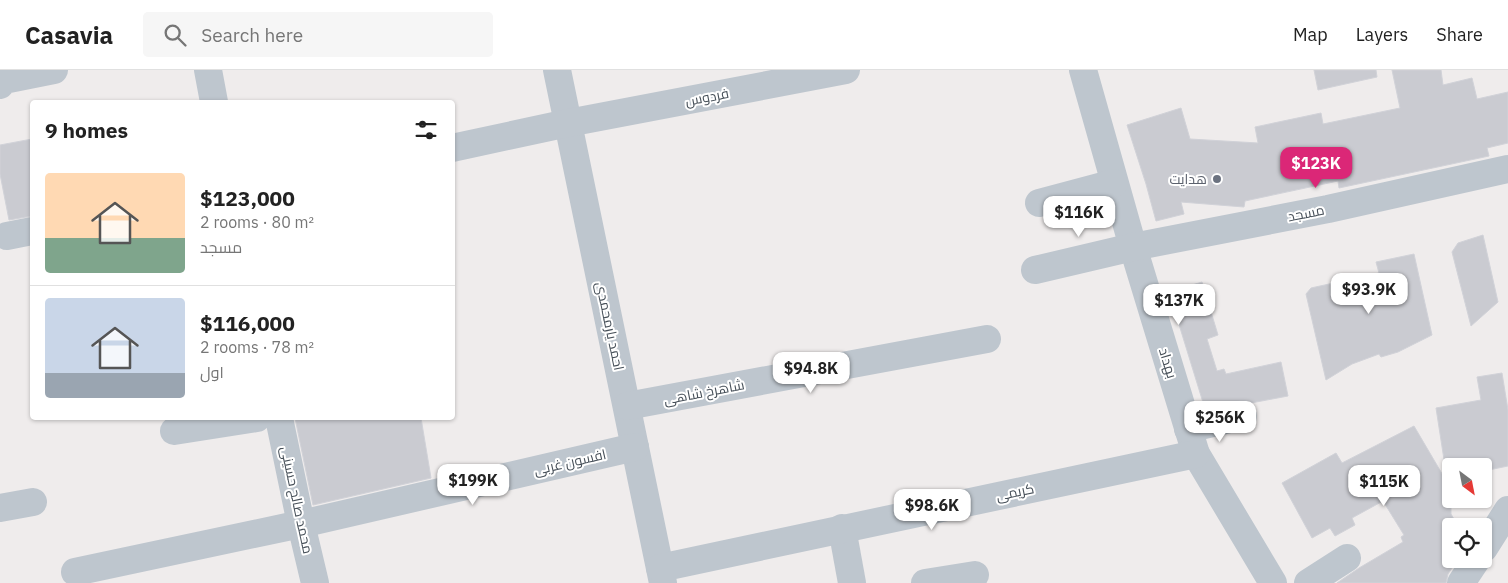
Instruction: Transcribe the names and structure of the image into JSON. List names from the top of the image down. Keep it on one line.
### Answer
{"streets":{"street":["فردوس","مسجد","احمد یارمحمدی","بهداد","شاهرخ شاهی","افسون غربی","کریمی","محمد صالح حسینی"]},"crossings":[["فردوس","احمد یارمحمدی"],["مسجد","بهداد"],["احمد یارمحمدی","شاهرخ شاهی"],["احمد یارمحمدی","افسون غربی"],["احمد یارمحمدی","کریمی"],["بهداد","کریمی"],["افسون غربی","محمد صالح حسینی"]],"places":["هدایت"],"north":"bottom right","page":{"header":"Casavia","search":"Search here","nav":["Map","Layers","Share"],"heading":"9 homes","price":["$123K","$116K","$93.9K","$137K","$94.8K","$256K","$199K","$115K","$98.6K"],"list":[{"name":"$123,000","note":"2 rooms · 80 m² · مسجد"},{"name":"$116,000","note":"2 rooms · 78 m² · اول"}]}}
